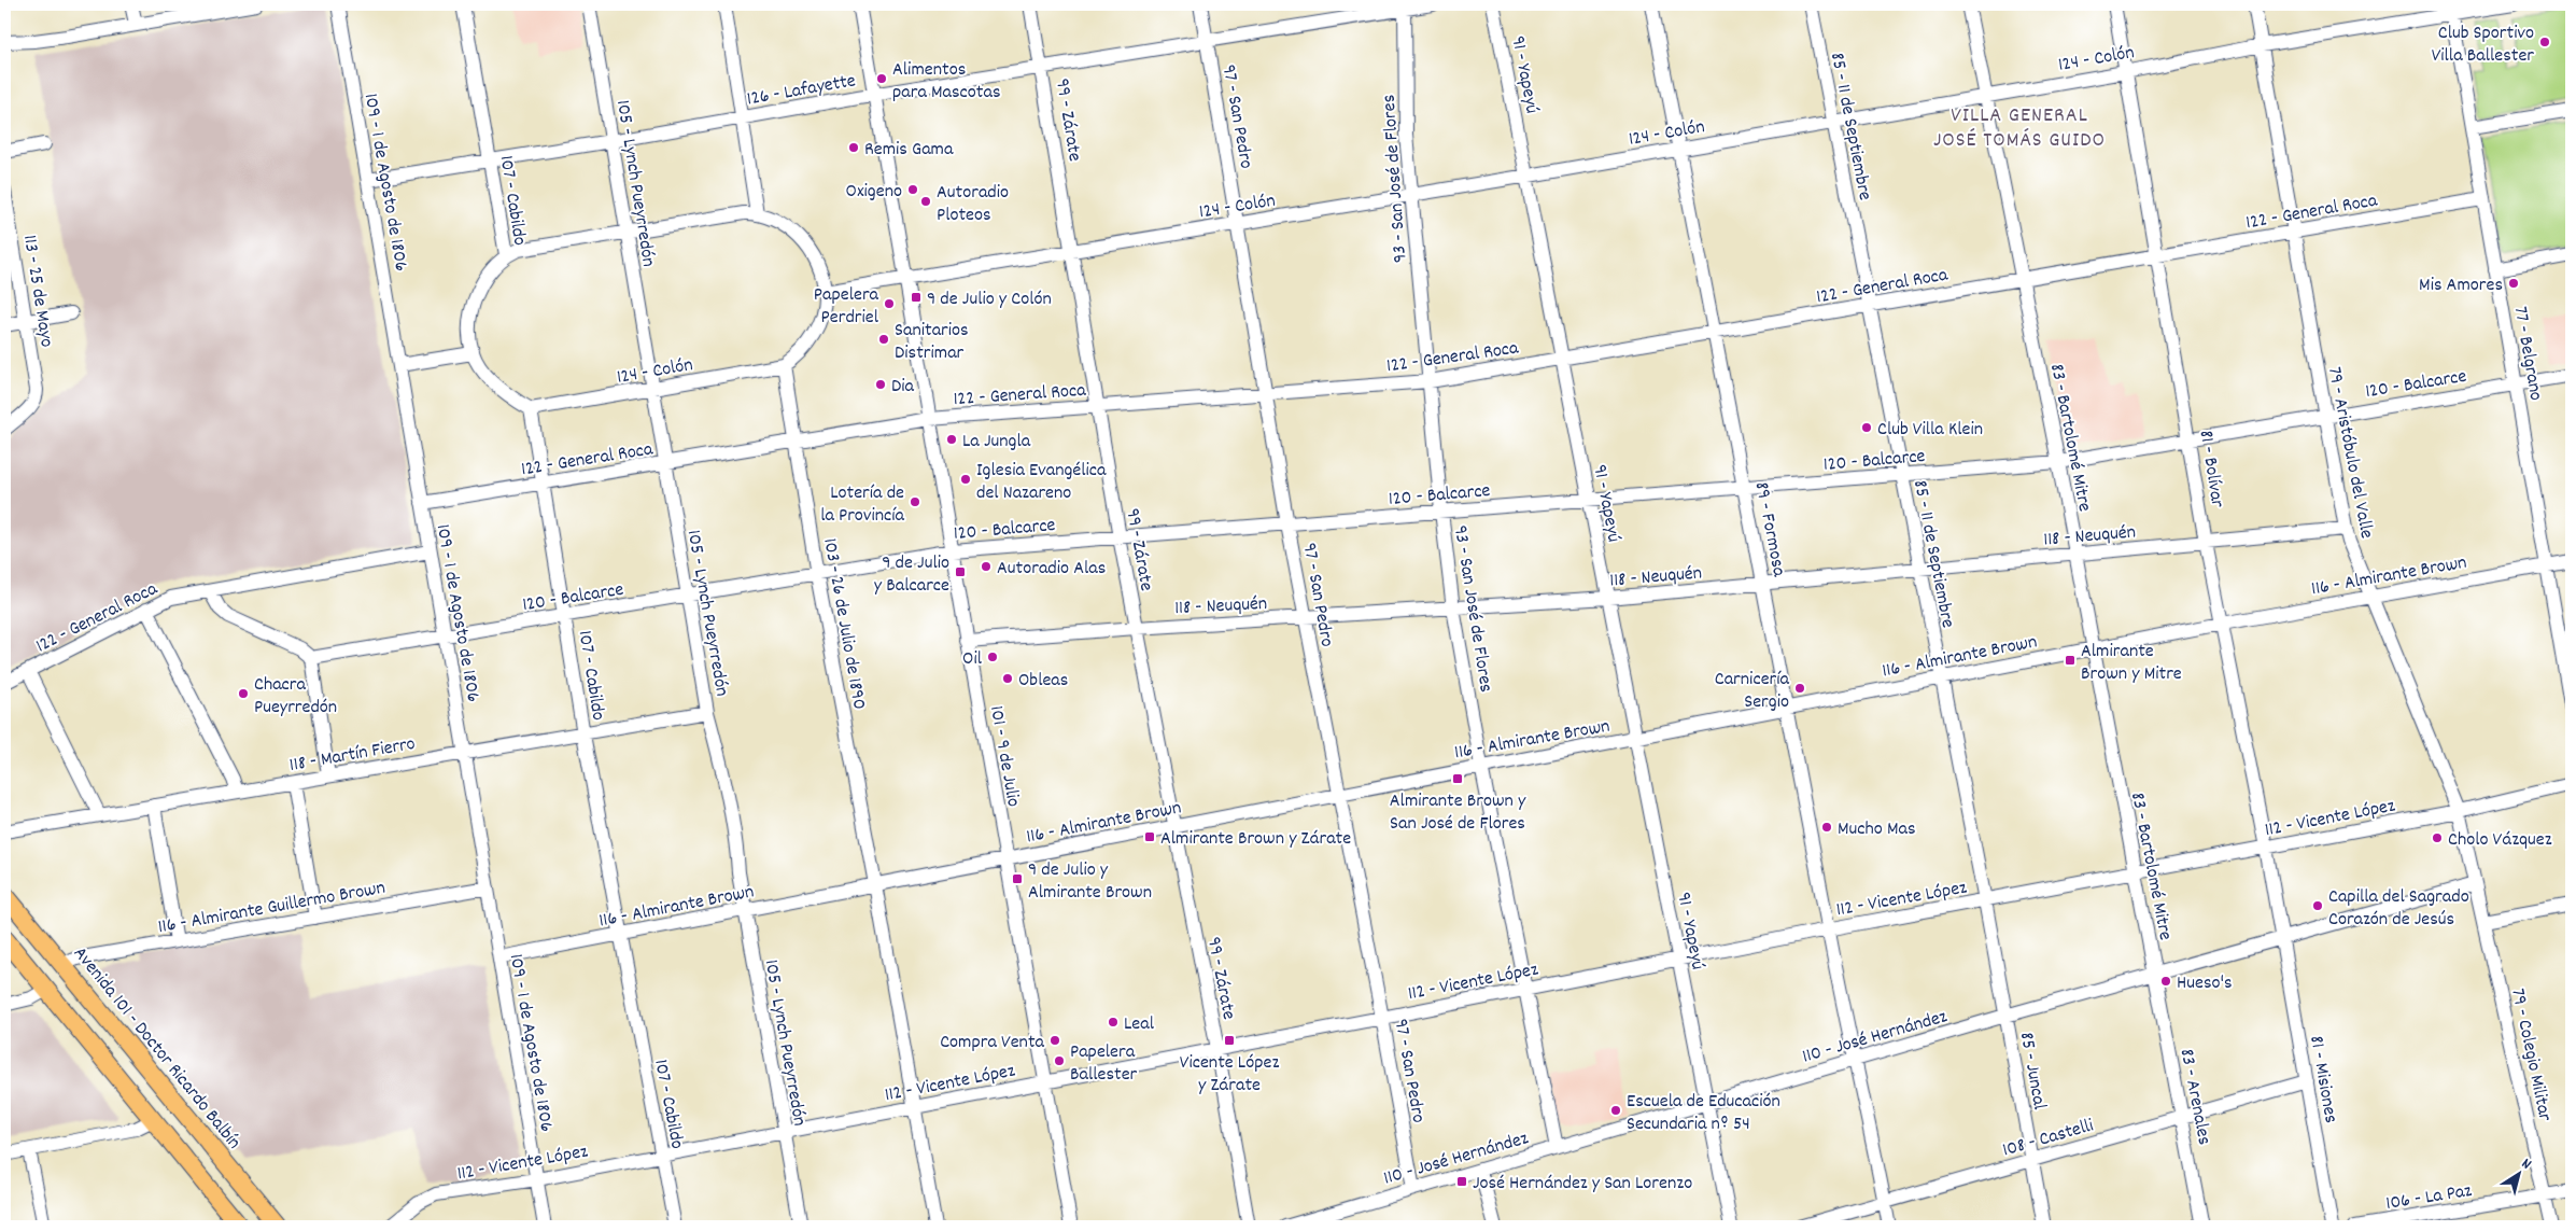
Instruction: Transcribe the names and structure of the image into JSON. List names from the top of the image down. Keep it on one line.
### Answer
{"streets":{"main road":["Avenida 101 - Doctor Ricardo Balbín"],"street":["124 - Colón","91 - Yapeyú","126 - Lafayette","97 - San Pedro","99 - Zárate","85 - 11 de Septiembre","93 - San José de Flores","109 - 1 de Agosto de 1806","105 - Lynch Pueyrredón","107 - Cabildo","122 - General Roca","113 - 25 de Mayo","77 - Belgrano","120 - Balcarce","83 - Bartolomé Mitre","79 - Aristóbulo del Valle","81 - Bolívar","89 - Formosa","118 - Neuquén","116 - Almirante Brown","103 - 26 de Julio de 1890","118 - Martín Fierro","101 - 9 de Julio","112 - Vicente López","116 - Almirante Guillermo Brown","110 - José Hernández","79 - Colegio Militar","85 - Juncal","81 - Misiones","83 - Arenales","108 - Castelli","106 - La Paz"]},"crossings":[["124 - Colón","91 - Yapeyú"],["124 - Colón","97 - San Pedro"],["124 - Colón","99 - Zárate"],["124 - Colón","85 - 11 de Septiembre"],["124 - Colón","93 - San José de Flores"],["124 - Colón","105 - Lynch Pueyrredón"],["124 - Colón","107 - Cabildo"],["124 - Colón","77 - Belgrano"],["124 - Colón","83 - Bartolomé Mitre"],["124 - Colón","79 - Aristóbulo del Valle"],["124 - Colón","81 - Bolívar"],["124 - Colón","89 - Formosa"],["124 - Colón","103 - 26 de Julio de 1890"],["124 - Colón","101 - 9 de Julio"],["91 - Yapeyú","122 - General Roca"],["91 - Yapeyú","120 - Balcarce"],["91 - Yapeyú","118 - Neuquén"],["91 - Yapeyú","116 - Almirante Brown"],["91 - Yapeyú","112 - Vicente López"],["91 - Yapeyú","110 - José Hernández"],["126 - Lafayette","97 - San Pedro"],["126 - Lafayette","99 - Zárate"],["126 - Lafayette","93 - San José de Flores"],["126 - Lafayette","109 - 1 de Agosto de 1806"],["126 - Lafayette","105 - Lynch Pueyrredón"],["126 - Lafayette","107 - Cabildo"],["126 - Lafayette","101 - 9 de Julio"],["97 - San Pedro","122 - General Roca"],["97 - San Pedro","120 - Balcarce"],["97 - San Pedro","118 - Neuquén"],["97 - San Pedro","116 - Almirante Brown"],["97 - San Pedro","112 - Vicente López"],["97 - San Pedro","110 - José Hernández"],["99 - Zárate","122 - General Roca"],["99 - Zárate","120 - Balcarce"],["99 - Zárate","118 - Neuquén"],["99 - Zárate","116 - Almirante Brown"],["99 - Zárate","112 - Vicente López"],["85 - 11 de Septiembre","122 - General Roca"],["85 - 11 de Septiembre","120 - Balcarce"],["85 - 11 de Septiembre","118 - Neuquén"],["85 - 11 de Septiembre","116 - Almirante Brown"],["85 - 11 de Septiembre","112 - Vicente López"],["85 - 11 de Septiembre","110 - José Hernández"],["85 - 11 de Septiembre","85 - Juncal"],["93 - San José de Flores","122 - General Roca"],["93 - San José de Flores","120 - Balcarce"],["93 - San José de Flores","118 - Neuquén"],["93 - San José de Flores","116 - Almirante Brown"],["93 - San José de Flores","112 - Vicente López"],["93 - San José de Flores","110 - José Hernández"],["109 - 1 de Agosto de 1806","122 - General Roca"],["109 - 1 de Agosto de 1806","120 - Balcarce"],["109 - 1 de Agosto de 1806","116 - Almirante Brown"],["109 - 1 de Agosto de 1806","118 - Martín Fierro"],["109 - 1 de Agosto de 1806","112 - Vicente López"],["109 - 1 de Agosto de 1806","116 - Almirante Guillermo Brown"],["105 - Lynch Pueyrredón","107 - Cabildo"],["105 - Lynch Pueyrredón","122 - General Roca"],["105 - Lynch Pueyrredón","120 - Balcarce"],["105 - Lynch Pueyrredón","116 - Almirante Brown"],["105 - Lynch Pueyrredón","118 - Martín Fierro"],["105 - Lynch Pueyrredón","112 - Vicente López"],["107 - Cabildo","122 - General Roca"],["107 - Cabildo","120 - Balcarce"],["107 - Cabildo","116 - Almirante Brown"],["107 - Cabildo","118 - Martín Fierro"],["107 - Cabildo","112 - Vicente López"],["122 - General Roca","77 - Belgrano"],["122 - General Roca","83 - Bartolomé Mitre"],["122 - General Roca","79 - Aristóbulo del Valle"],["122 - General Roca","81 - Bolívar"],["122 - General Roca","89 - Formosa"],["122 - General Roca","103 - 26 de Julio de 1890"],["122 - General Roca","101 - 9 de Julio"],["77 - Belgrano","120 - Balcarce"],["77 - Belgrano","116 - Almirante Brown"],["120 - Balcarce","83 - Bartolomé Mitre"],["120 - Balcarce","79 - Aristóbulo del Valle"],["120 - Balcarce","81 - Bolívar"],["120 - Balcarce","89 - Formosa"],["120 - Balcarce","103 - 26 de Julio de 1890"],["120 - Balcarce","101 - 9 de Julio"],["83 - Bartolomé Mitre","118 - Neuquén"],["83 - Bartolomé Mitre","116 - Almirante Brown"],["83 - Bartolomé Mitre","112 - Vicente López"],["83 - Bartolomé Mitre","110 - José Hernández"],["83 - Bartolomé Mitre","83 - Arenales"],["79 - Aristóbulo del Valle","118 - Neuquén"],["79 - Aristóbulo del Valle","116 - Almirante Brown"],["79 - Aristóbulo del Valle","112 - Vicente López"],["79 - Aristóbulo del Valle","110 - José Hernández"],["79 - Aristóbulo del Valle","79 - Colegio Militar"],["81 - Bolívar","118 - Neuquén"],["81 - Bolívar","116 - Almirante Brown"],["81 - Bolívar","112 - Vicente López"],["81 - Bolívar","110 - José Hernández"],["81 - Bolívar","81 - Misiones"],["89 - Formosa","118 - Neuquén"],["89 - Formosa","116 - Almirante Brown"],["89 - Formosa","112 - Vicente López"],["89 - Formosa","110 - José Hernández"],["89 - Formosa","108 - Castelli"],["118 - Neuquén","101 - 9 de Julio"],["116 - Almirante Brown","103 - 26 de Julio de 1890"],["116 - Almirante Brown","101 - 9 de Julio"],["103 - 26 de Julio de 1890","112 - Vicente López"],["101 - 9 de Julio","112 - Vicente López"],["116 - Almirante Guillermo Brown","Avenida 101 - Doctor Ricardo Balbín"],["110 - José Hernández","85 - Juncal"],["110 - José Hernández","81 - Misiones"],["110 - José Hernández","83 - Arenales"],["79 - Colegio Militar","106 - La Paz"],["85 - Juncal","108 - Castelli"],["81 - Misiones","108 - Castelli"],["83 - Arenales","108 - Castelli"]],"districts":["VILLA GENERAL JOSÉ TOMÁS GUIDO"],"places":{"other":["Club Sportivo Villa Ballester","Alimentos para Mascotas","Remis Gama","Oxigeno","Autoradio Ploteos","Mis Amores","Papelera Perdriel","Sanitarios Distrimar","Dia","Club Villa Klein","La Jungla","Iglesia Evangélica del Nazareno","Lotería de la Provincía","Autoradio Alas","Oil","Obleas","Carnicería Sergio","Chacra Pueyrredón","Mucho Mas","Cholo Vázquez","Capilla del Sagrado Corazón de Jesús","Hueso's","Leal","Compra Venta","Papelera Ballester","Escuela de Educación Secundaria nº 54"],"transit":["9 de Julio y Colón","9 de Julio y Balcarce","Almirante Brown y Mitre","Almirante Brown y San José de Flores","Almirante Brown y Zárate","9 de Julio y Almirante Brown","Vicente López y Zárate","José Hernández y San Lorenzo"]},"north":"top right"}
